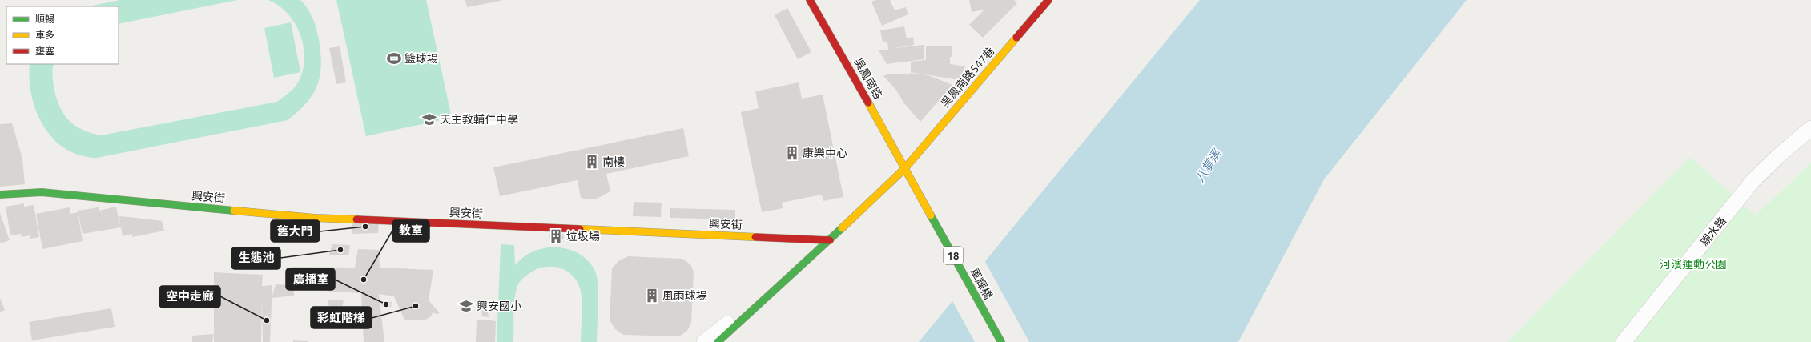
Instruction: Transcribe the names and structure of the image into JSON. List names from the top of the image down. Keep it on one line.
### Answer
{"streets":{"street":["吳鳳南路547巷","吳鳳南路","興安街","親水路","18","軍輝橋"]},"crossings":[["吳鳳南路547巷","吳鳳南路"],["吳鳳南路547巷","軍輝橋"],["吳鳳南路","軍輝橋"]],"water":["八掌溪"],"parks":["河濱運動公園"],"places":{"sports":["籃球場"],"school or university":["天主教輔仁中學","興安國小"],"building":["康樂中心","南樓","垃圾場","風雨球場"],"other":["舊大門","生態池","教室","廣播室","彩虹階梯","空中走廊"]},"legend":["順暢","車多","壅塞"]}
